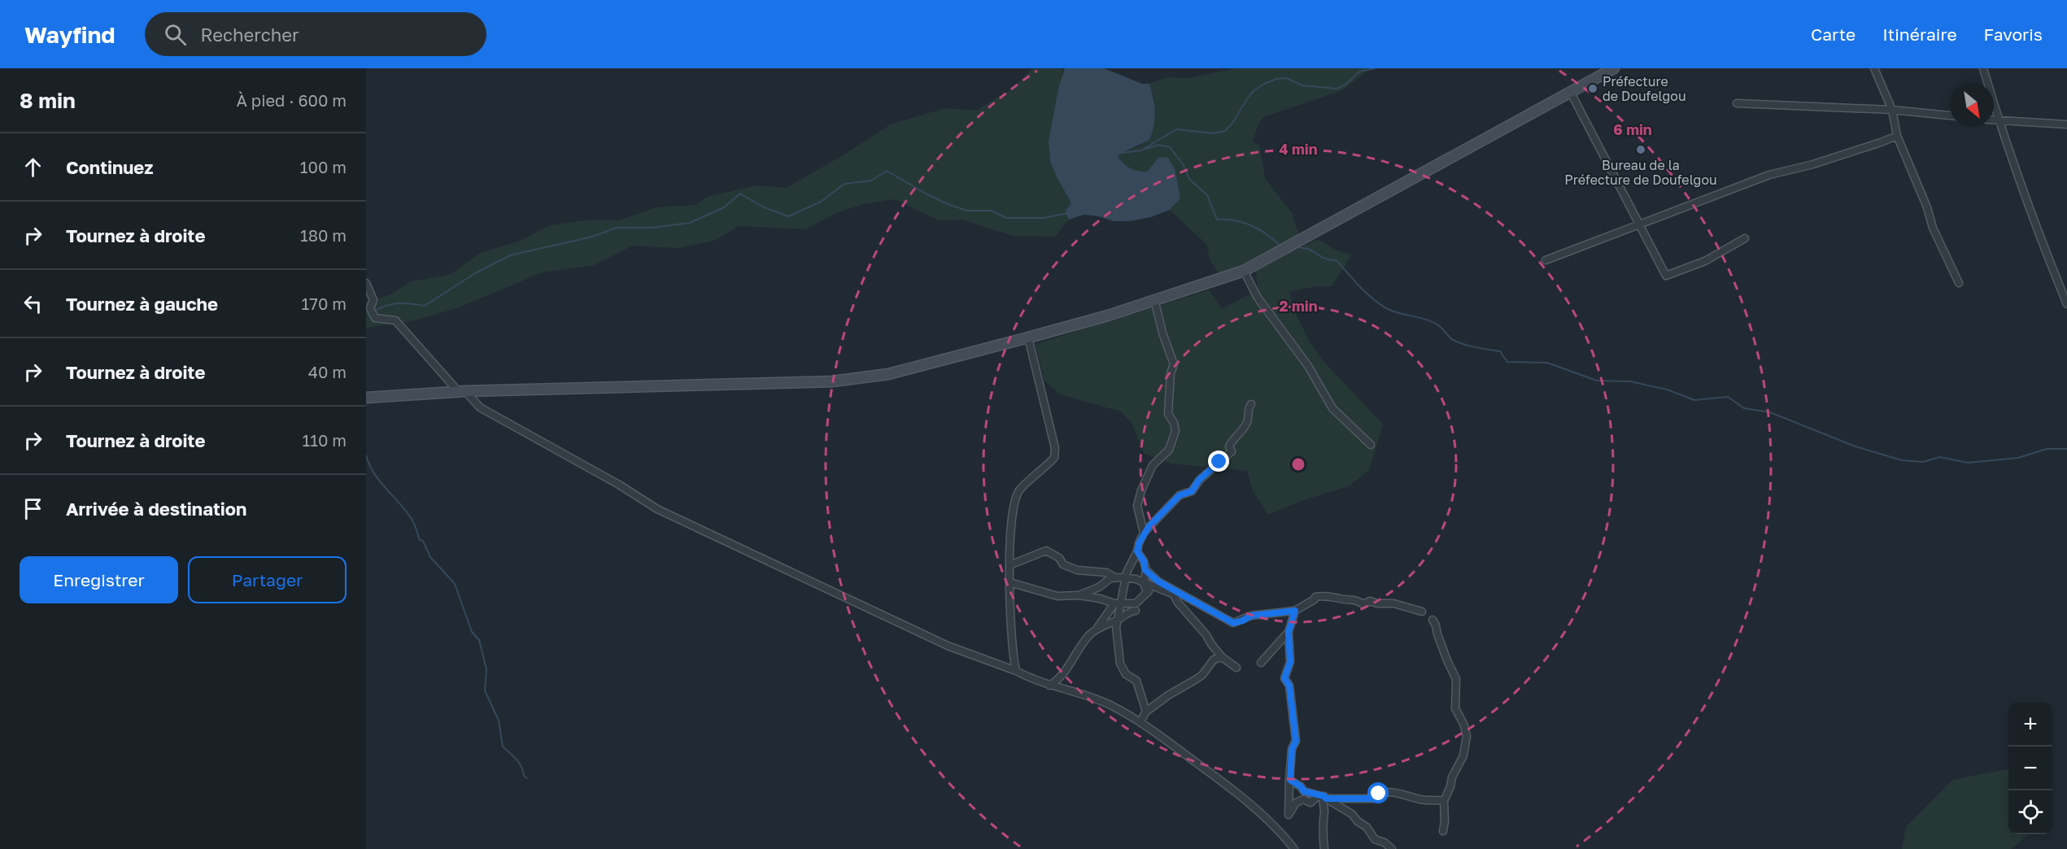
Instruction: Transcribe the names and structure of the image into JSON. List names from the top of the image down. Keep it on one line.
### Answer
{"places":["Préfecture de Doufelgou","Bureau de la Préfecture de Doufelgou"],"north":"bottom right","page":{"header":"Wayfind","search":"Rechercher","nav":["Carte","Itinéraire","Favoris"],"heading":["8 min","À pied · 600 m"],"list":[["Continuez","100 m"],["Tournez à droite","180 m"],["Tournez à gauche","170 m"],["Tournez à droite","40 m"],["Tournez à droite","110 m"],"Arrivée à destination"],"buttons":["Enregistrer","Partager"],"map_buttons":["+","−"]},"rings":["6 min","4 min","2 min"]}
